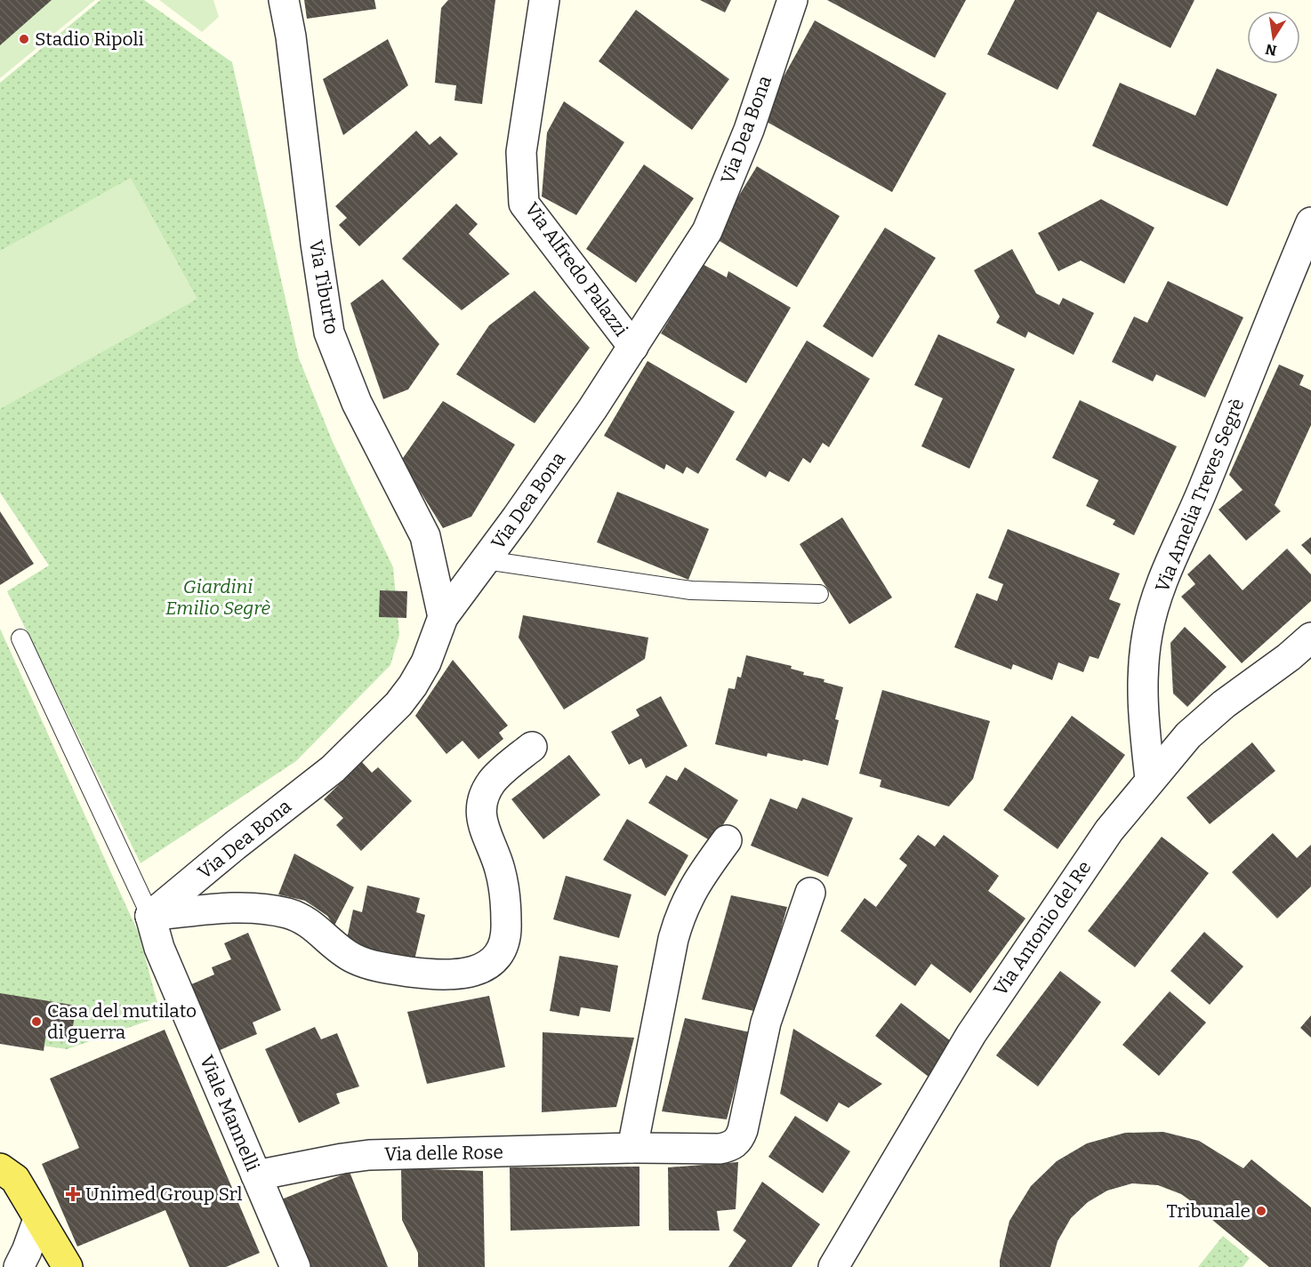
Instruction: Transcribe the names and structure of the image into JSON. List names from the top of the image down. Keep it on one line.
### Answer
{"streets":{"street":["Via Dea Bona","Via Alfredo Palazzi","Via Tiburto","Via Amelia Treves Segrè","Via Antonio del Re","Viale Mannelli","Via delle Rose"]},"crossings":[["Via Dea Bona","Via Alfredo Palazzi"],["Via Dea Bona","Via Tiburto"],["Via Dea Bona","Viale Mannelli"],["Via Amelia Treves Segrè","Via Antonio del Re"],["Viale Mannelli","Via delle Rose"]],"parks":["Giardini Emilio Segrè"],"places":{"other":["Stadio Ripoli","Casa del mutilato di guerra","Tribunale"],"health":["Unimed Group Srl"]},"north":"bottom"}
